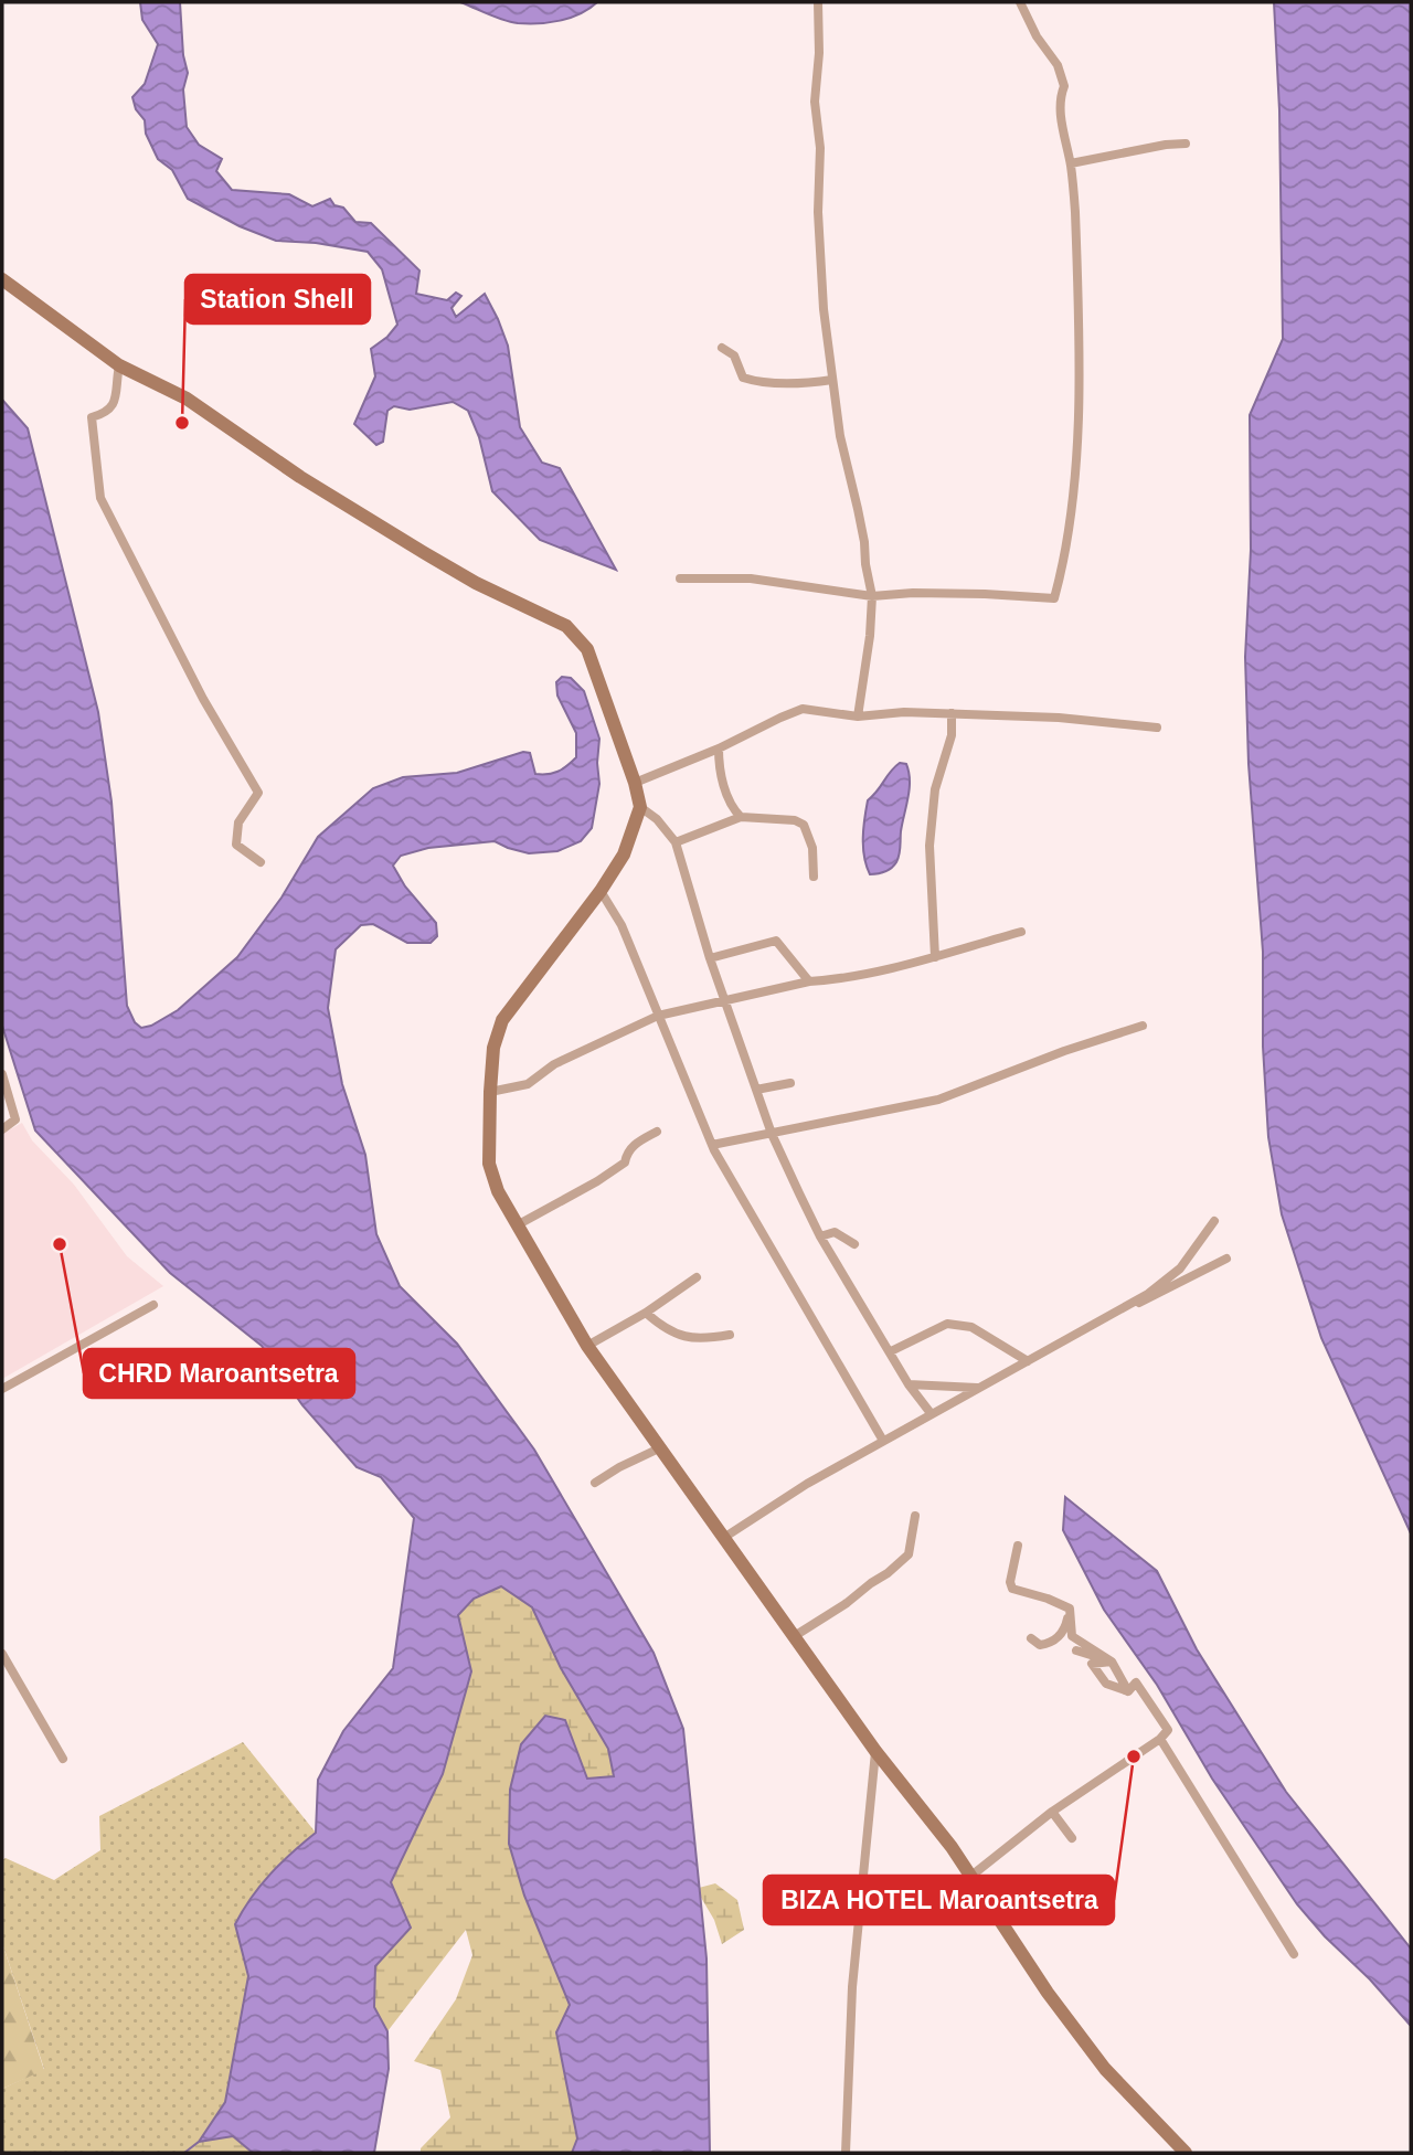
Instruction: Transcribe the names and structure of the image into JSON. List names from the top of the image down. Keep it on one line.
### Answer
{"places":["Station Shell","CHRD Maroantsetra","BIZA HOTEL Maroantsetra"]}
